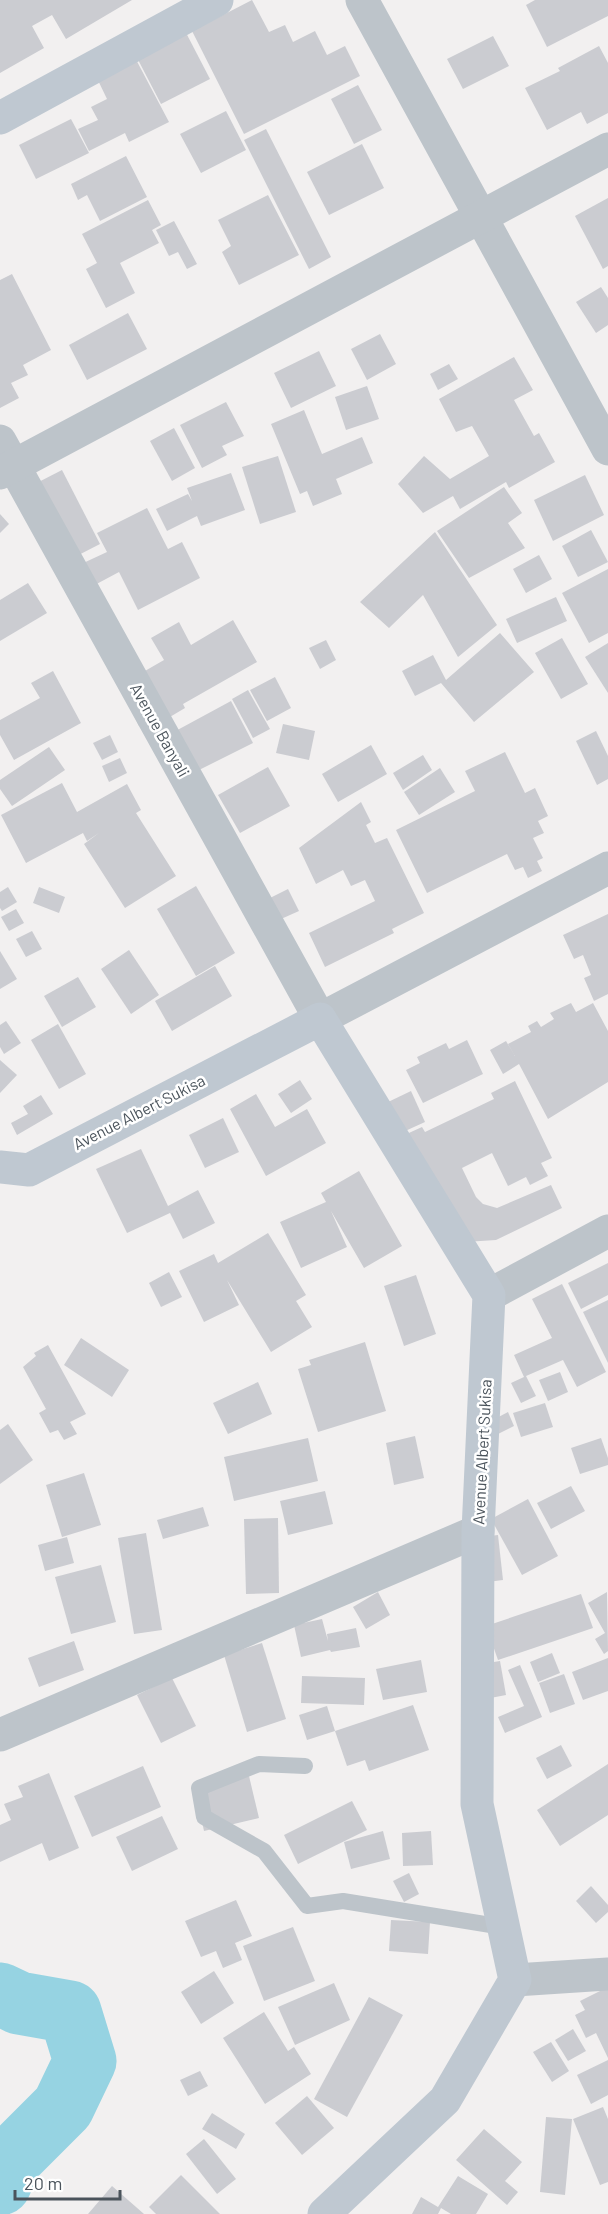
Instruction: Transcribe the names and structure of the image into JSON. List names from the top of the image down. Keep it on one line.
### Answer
{"streets":{"street":["Avenue Banyali","Avenue Albert Sukisa"]},"crossings":[["Avenue Banyali","Avenue Albert Sukisa"]],"scale_bar":"20 m"}
